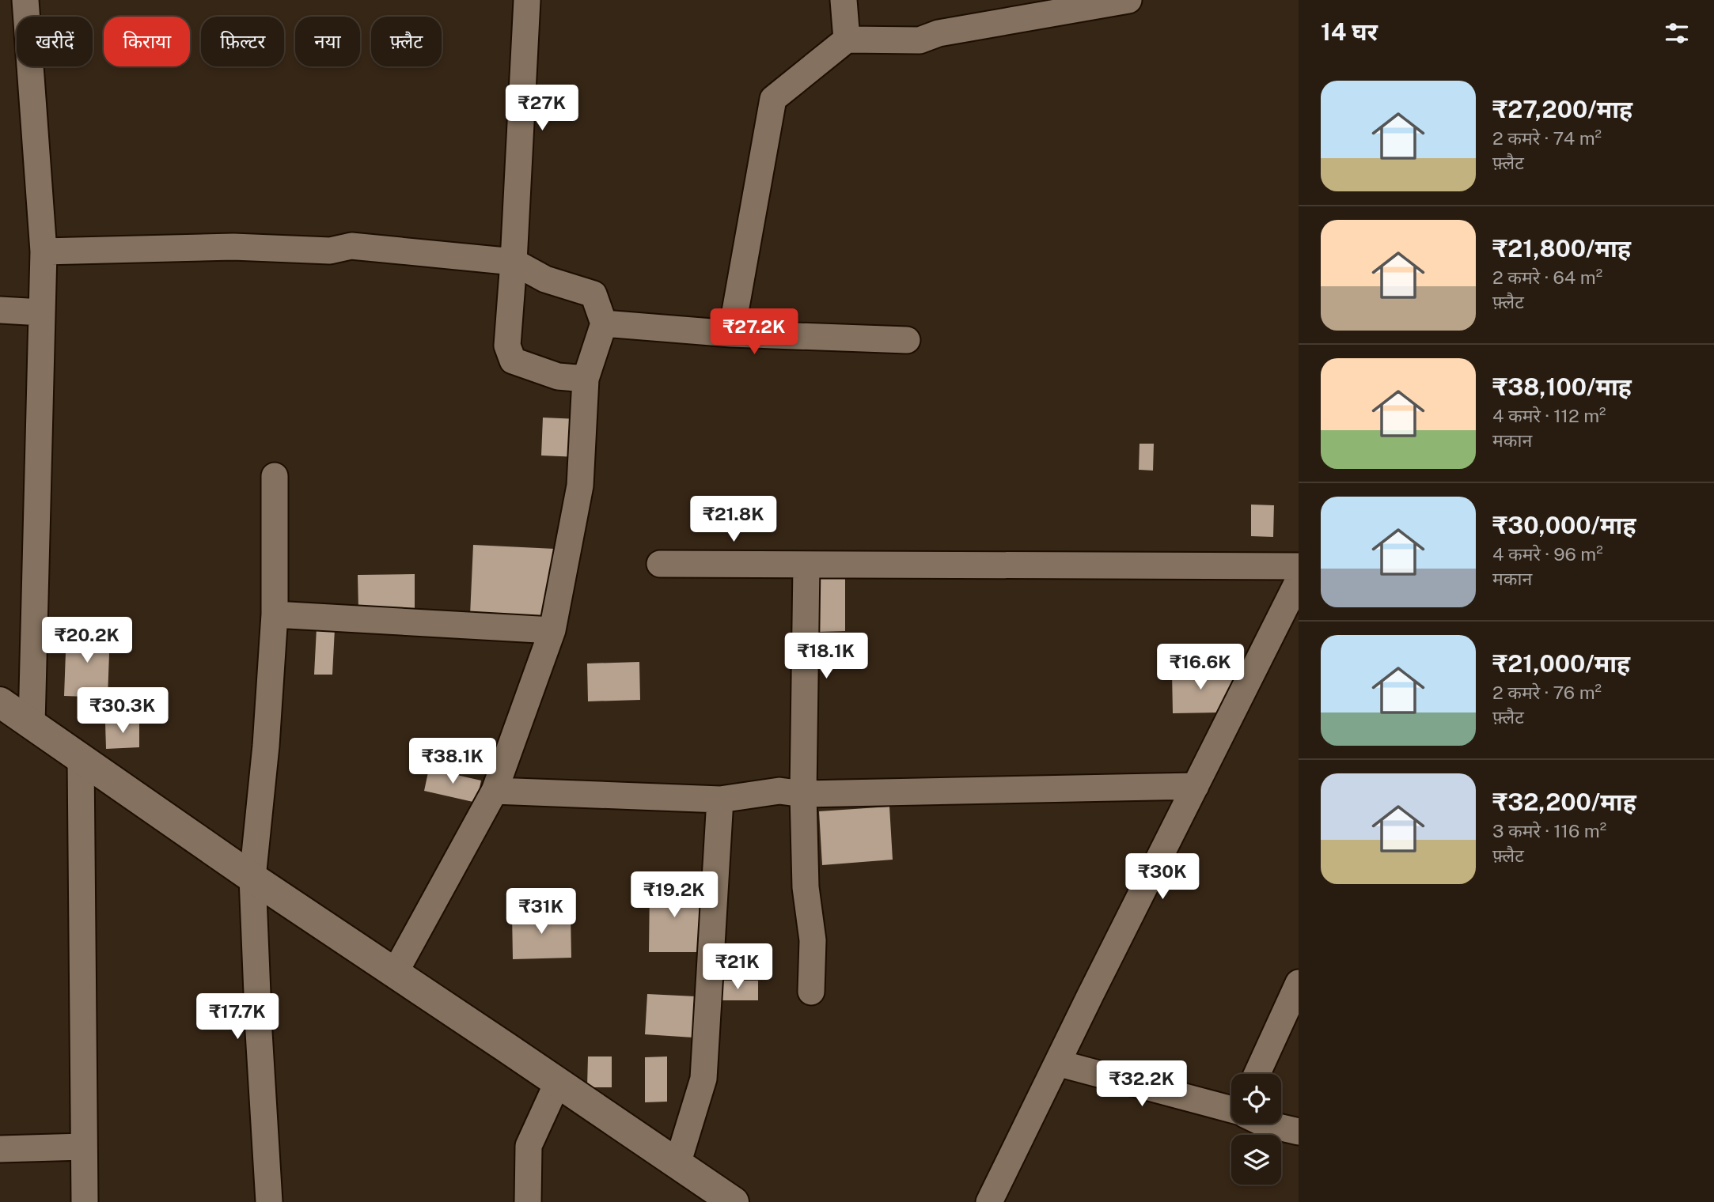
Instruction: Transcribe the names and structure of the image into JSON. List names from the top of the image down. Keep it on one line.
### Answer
{"page":{"heading":"14 घर","chip":["खरीदें","किराया","फ़िल्टर","नया","फ़्लैट"],"list":[{"name":"₹27,200/माह","note":"2 कमरे · 74 m² · फ़्लैट"},{"name":"₹21,800/माह","note":"2 कमरे · 64 m² · फ़्लैट"},{"name":"₹38,100/माह","note":"4 कमरे · 112 m² · मकान"},{"name":"₹30,000/माह","note":"4 कमरे · 96 m² · मकान"},{"name":"₹21,000/माह","note":"2 कमरे · 76 m² · फ़्लैट"},{"name":"₹32,200/माह","note":"3 कमरे · 116 m² · फ़्लैट"}],"price":["₹27K","₹27.2K","₹21.8K","₹20.2K","₹18.1K","₹16.6K","₹30.3K","₹38.1K","₹30K","₹19.2K","₹31K","₹21K","₹17.7K","₹32.2K"]}}
